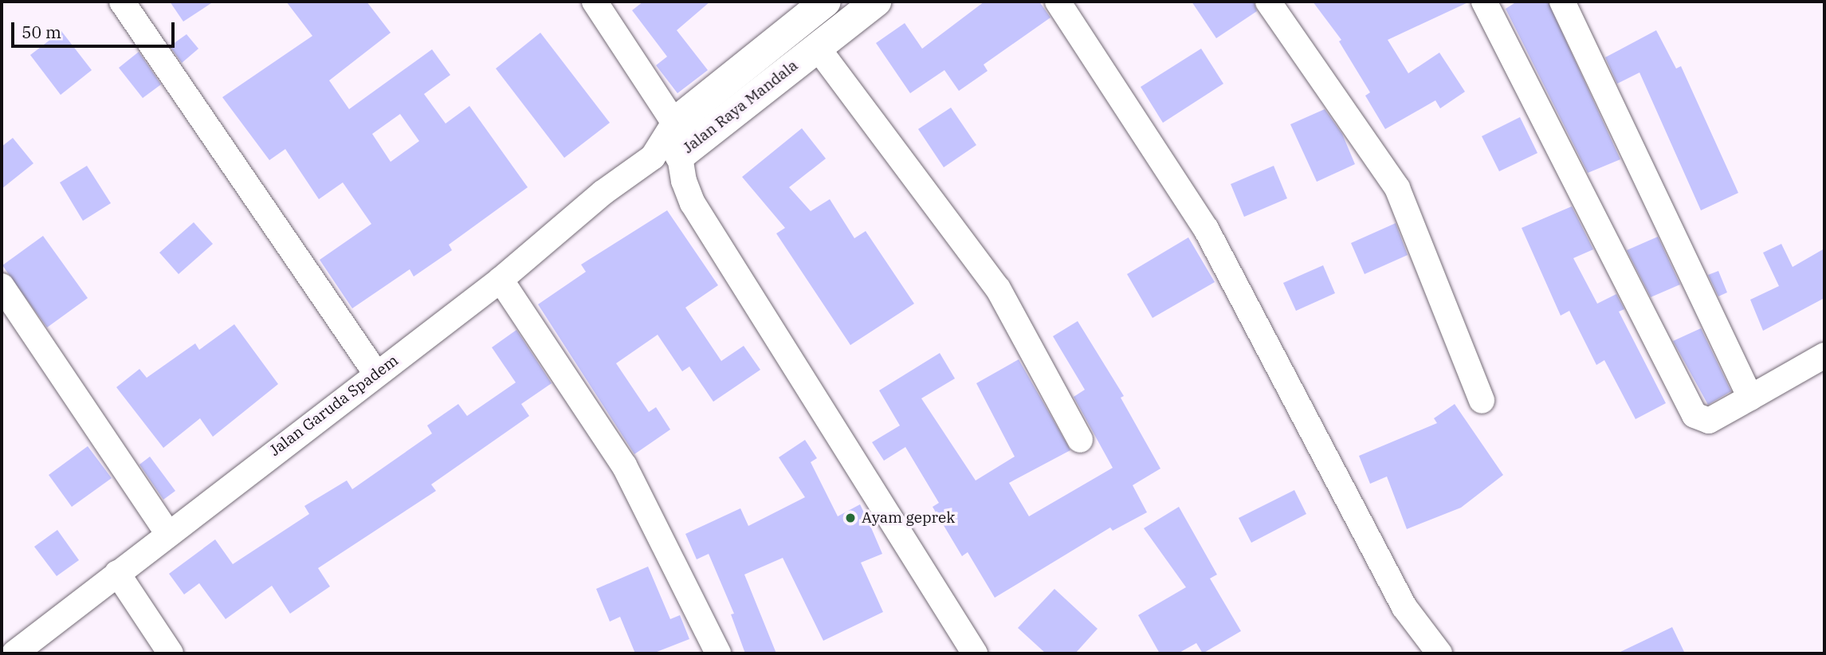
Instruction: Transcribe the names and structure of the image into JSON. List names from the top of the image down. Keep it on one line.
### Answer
{"streets":{"highway":["Jalan Raya Mandala"],"street":["Jalan Garuda Spadem"]},"crossings":[["Jalan Raya Mandala","Jalan Garuda Spadem"]],"places":["Ayam geprek"],"scale_bar":"50 m"}
